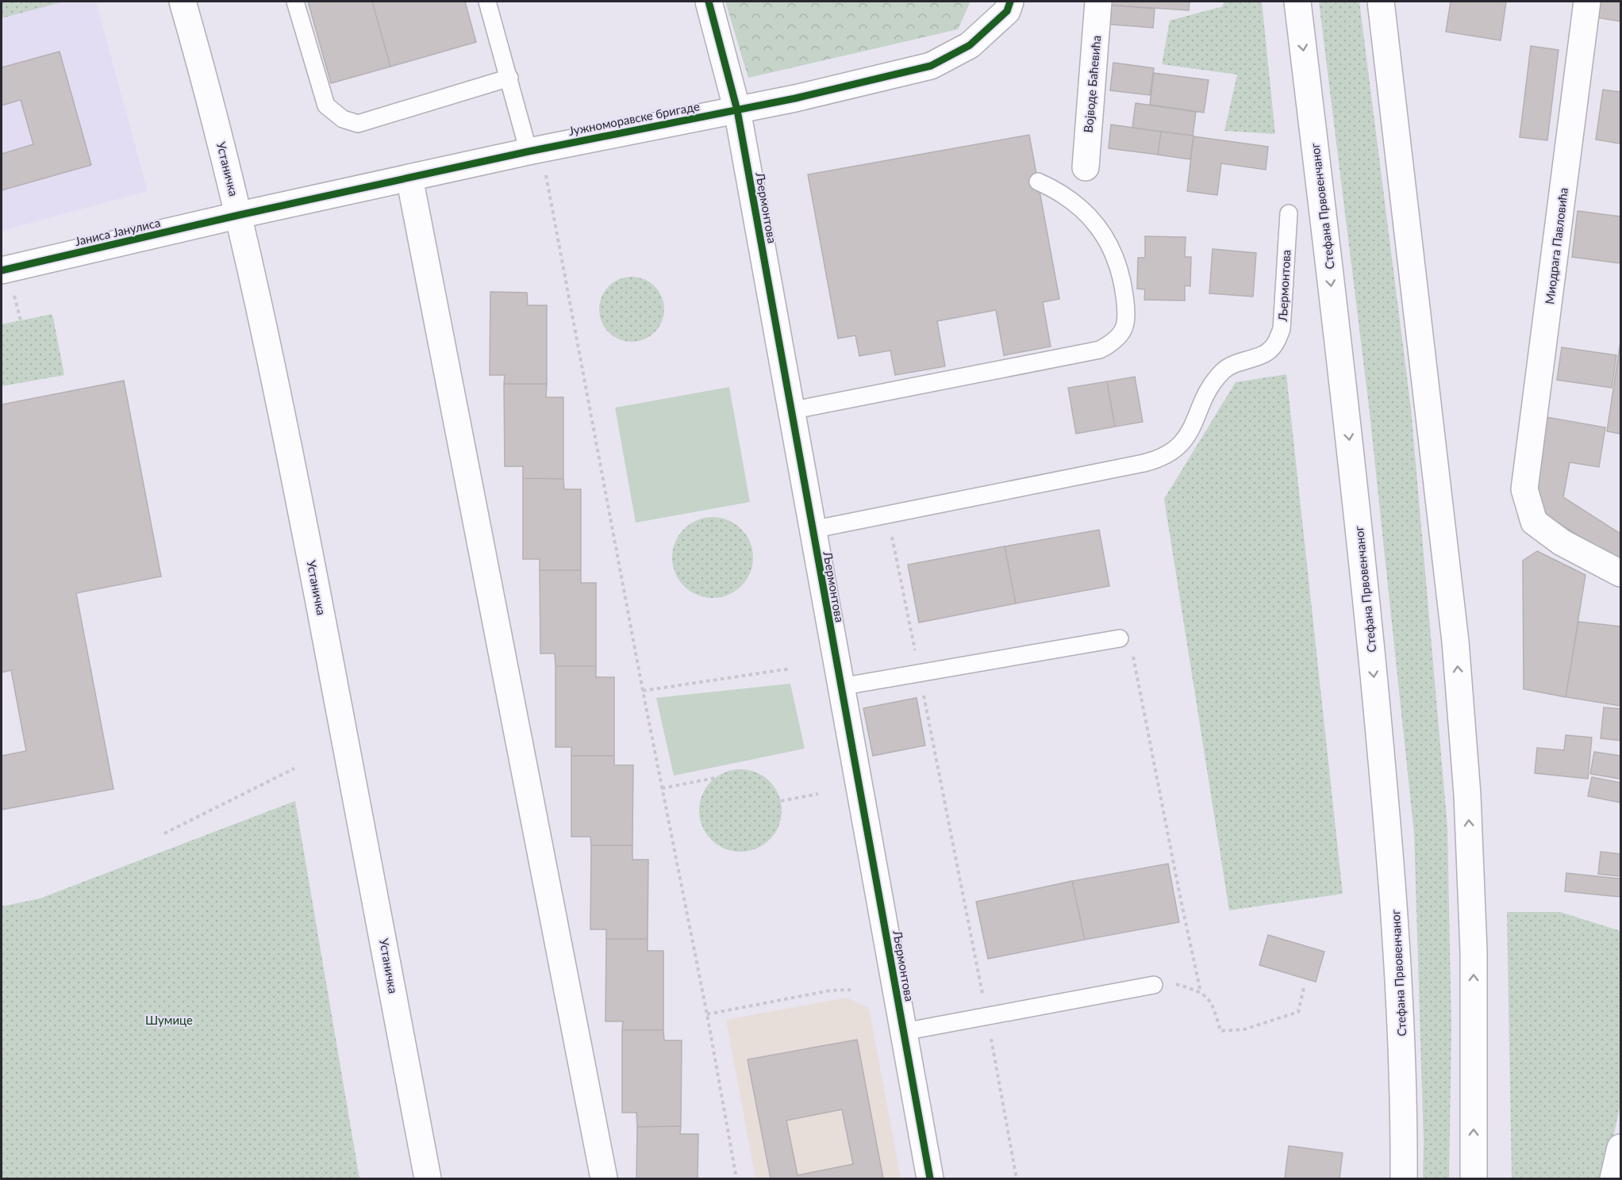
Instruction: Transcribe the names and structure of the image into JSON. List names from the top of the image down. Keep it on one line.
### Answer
{"streets":{"main road":["Војводе Баћевића","Јужноморавске бригаде","Устаничка","Стефана Првовенчаног","Љермонтова","Јаниса Јанулиса","Миодрага Павловића"]},"crossings":[["Јужноморавске бригаде","Устаничка"],["Јужноморавске бригаде","Љермонтова"],["Јужноморавске бригаде","Јаниса Јанулиса"],["Устаничка","Јаниса Јанулиса"]],"parks":["Шумице"]}
